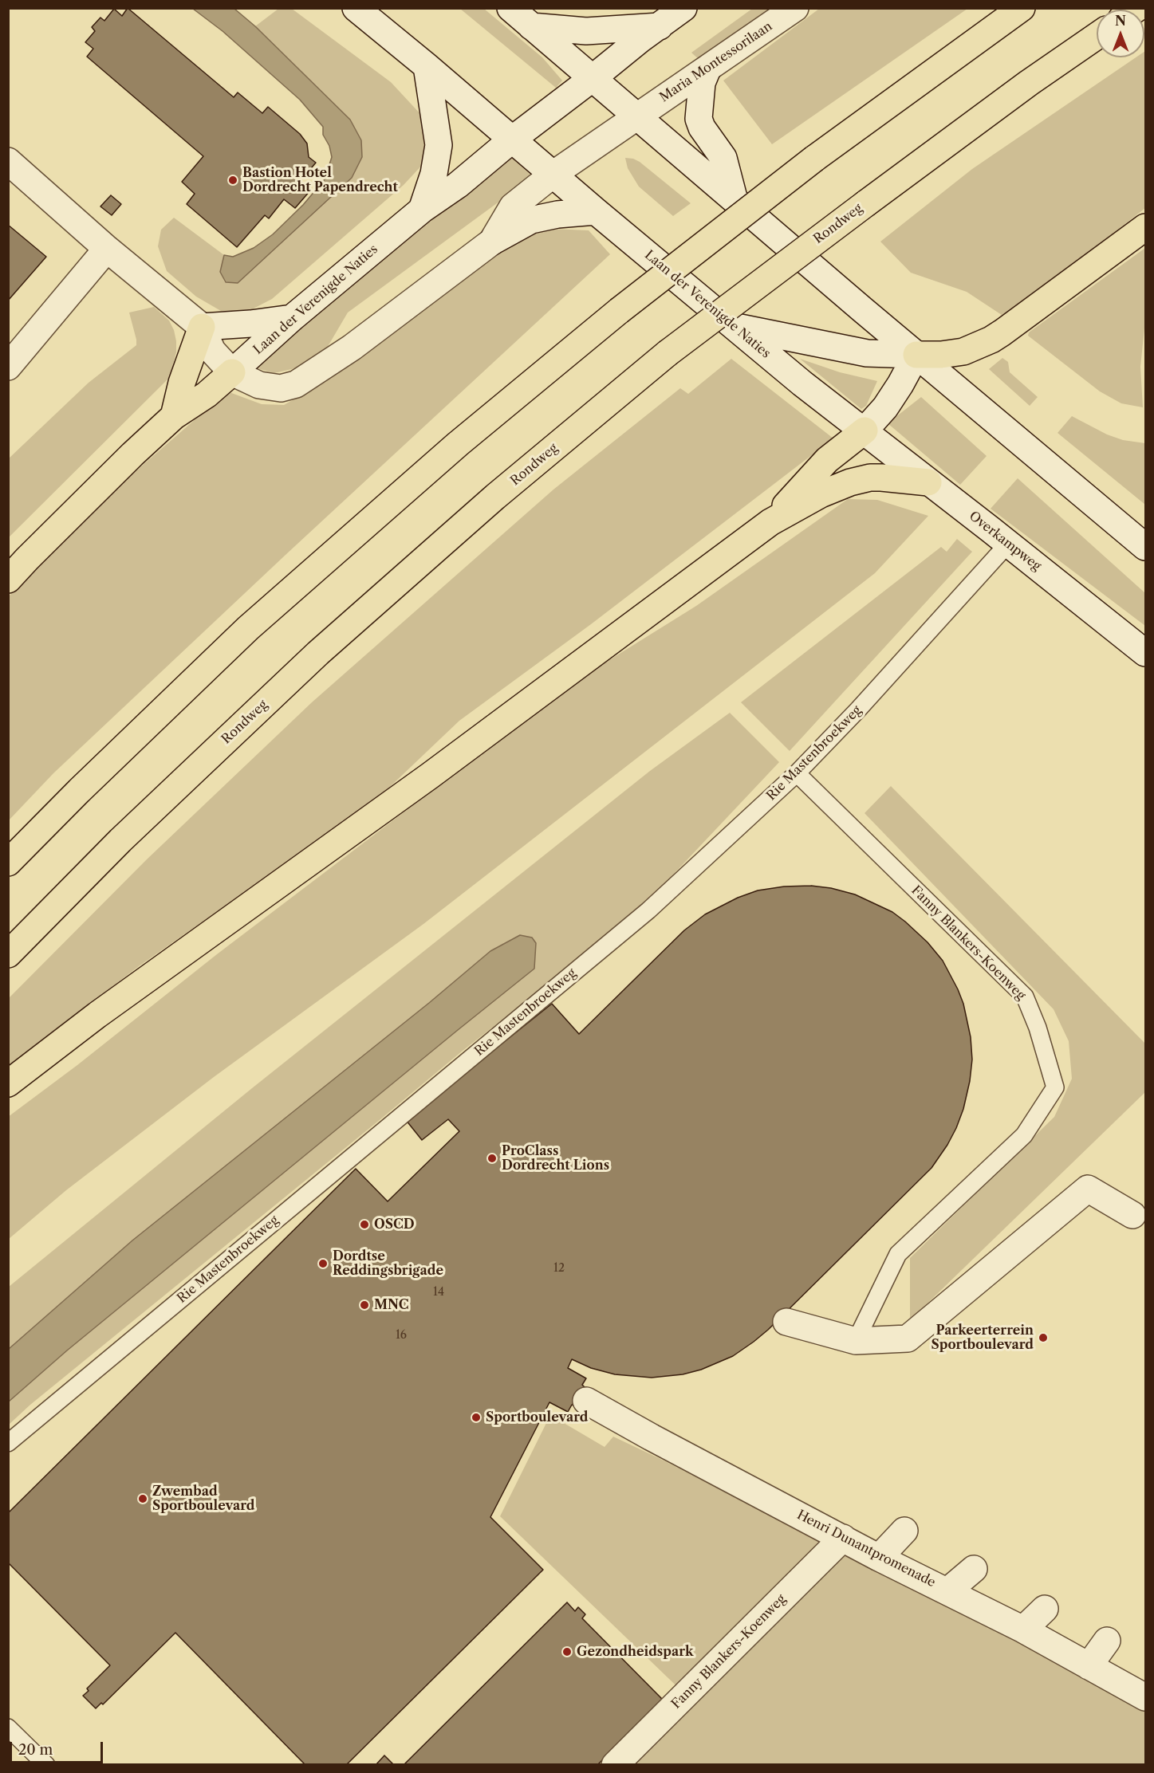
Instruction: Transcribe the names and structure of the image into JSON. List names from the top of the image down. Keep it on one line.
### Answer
{"streets":{"highway":["Rondweg"],"street":["Maria Montessorilaan","Laan der Verenigde Naties","Overkampweg","Fanny Blankers-Koenweg","Henri Dunantpromenade"],"lane":["Rie Mastenbroekweg"]},"crossings":[["Laan der Verenigde Naties","Overkampweg"],["Overkampweg","Rie Mastenbroekweg"],["Rie Mastenbroekweg","Fanny Blankers-Koenweg"],["Fanny Blankers-Koenweg","Henri Dunantpromenade"]],"places":["Bastion Hotel Dordrecht Papendrecht","ProClass Dordrecht Lions","OSCD","Dordtse Reddingsbrigade","MNC","Parkeerterrein Sportboulevard","Sportboulevard","Zwembad Sportboulevard","Gezondheidspark"],"house_numbers":["12","14","16"],"scale_bar":"20 m","north":"top"}
